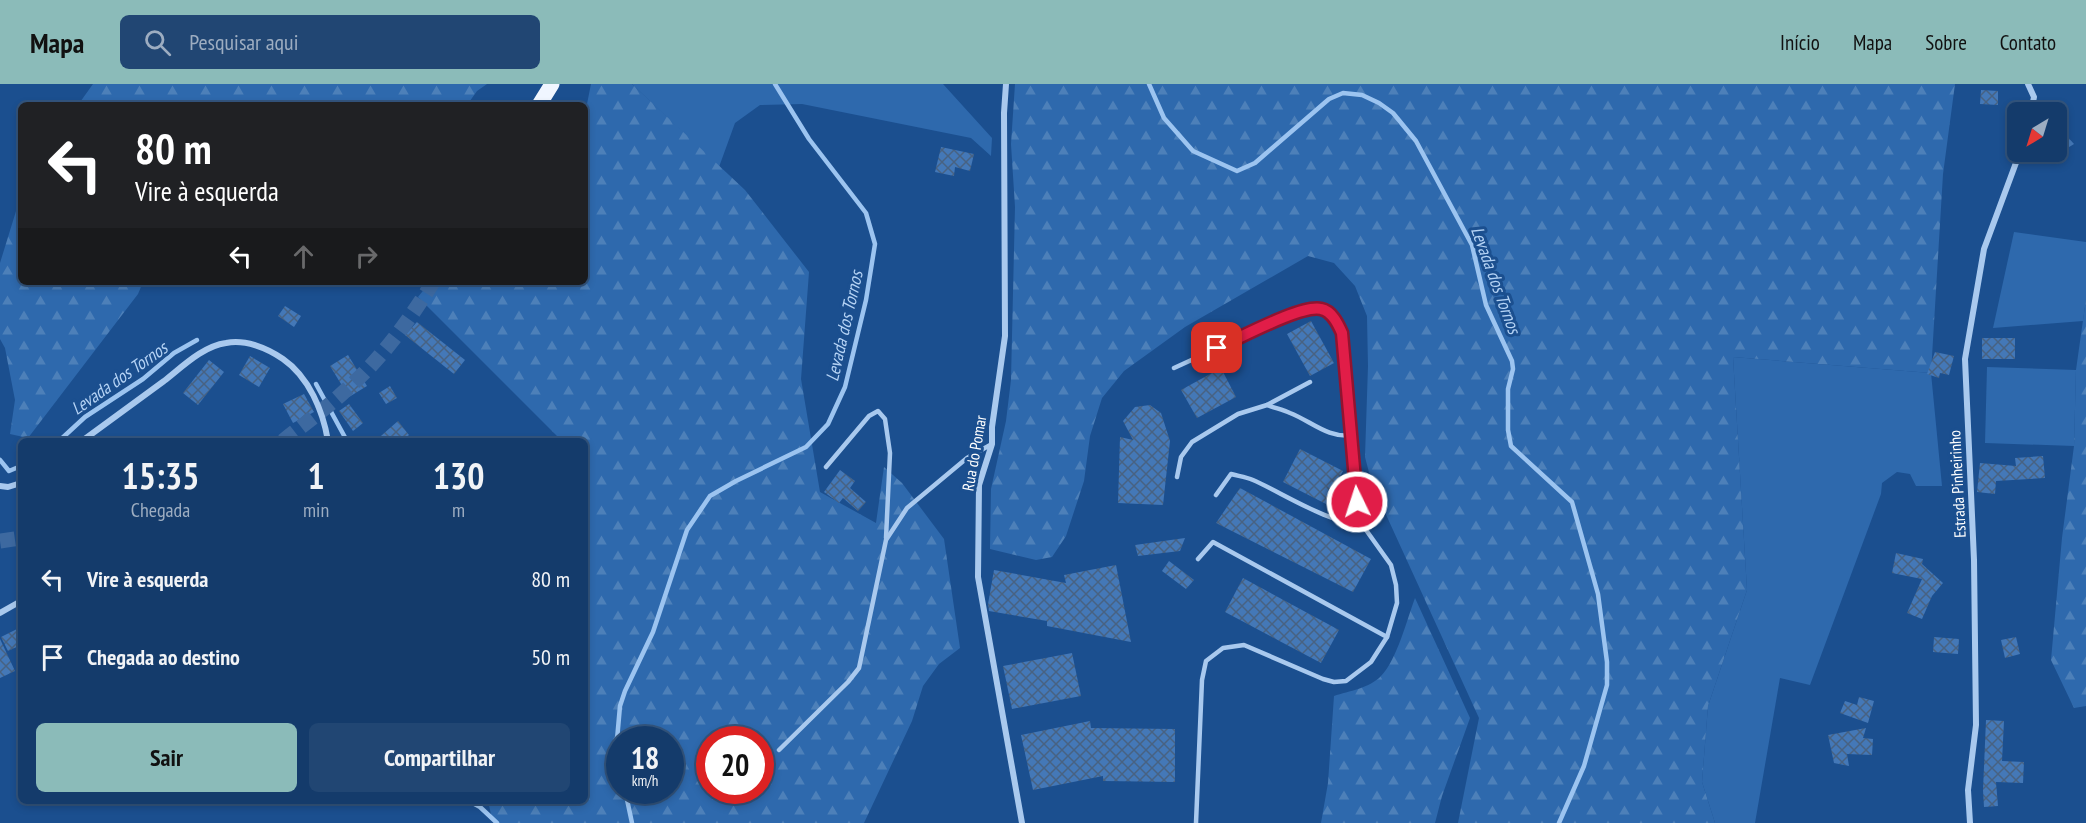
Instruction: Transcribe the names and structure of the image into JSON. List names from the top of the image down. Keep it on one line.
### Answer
{"streets":{"street":["Rua do Pomar","Estrada Pinheirinho"]},"water":["Levada dos Tornos"],"north":"bottom left","page":{"header":"Mapa","search":"Pesquisar aqui","nav":["Início","Mapa","Sobre","Contato"],"turn":["80 m","Vire à esquerda"],"eta":["15:35","Chegada","1","min","130","m"],"list":[{"name":"Vire à esquerda","value":"80 m"},{"name":"Chegada ao destino","value":"50 m"}],"buttons":["Sair","Compartilhar"],"speed":"18 km/h","limit":"20"}}
